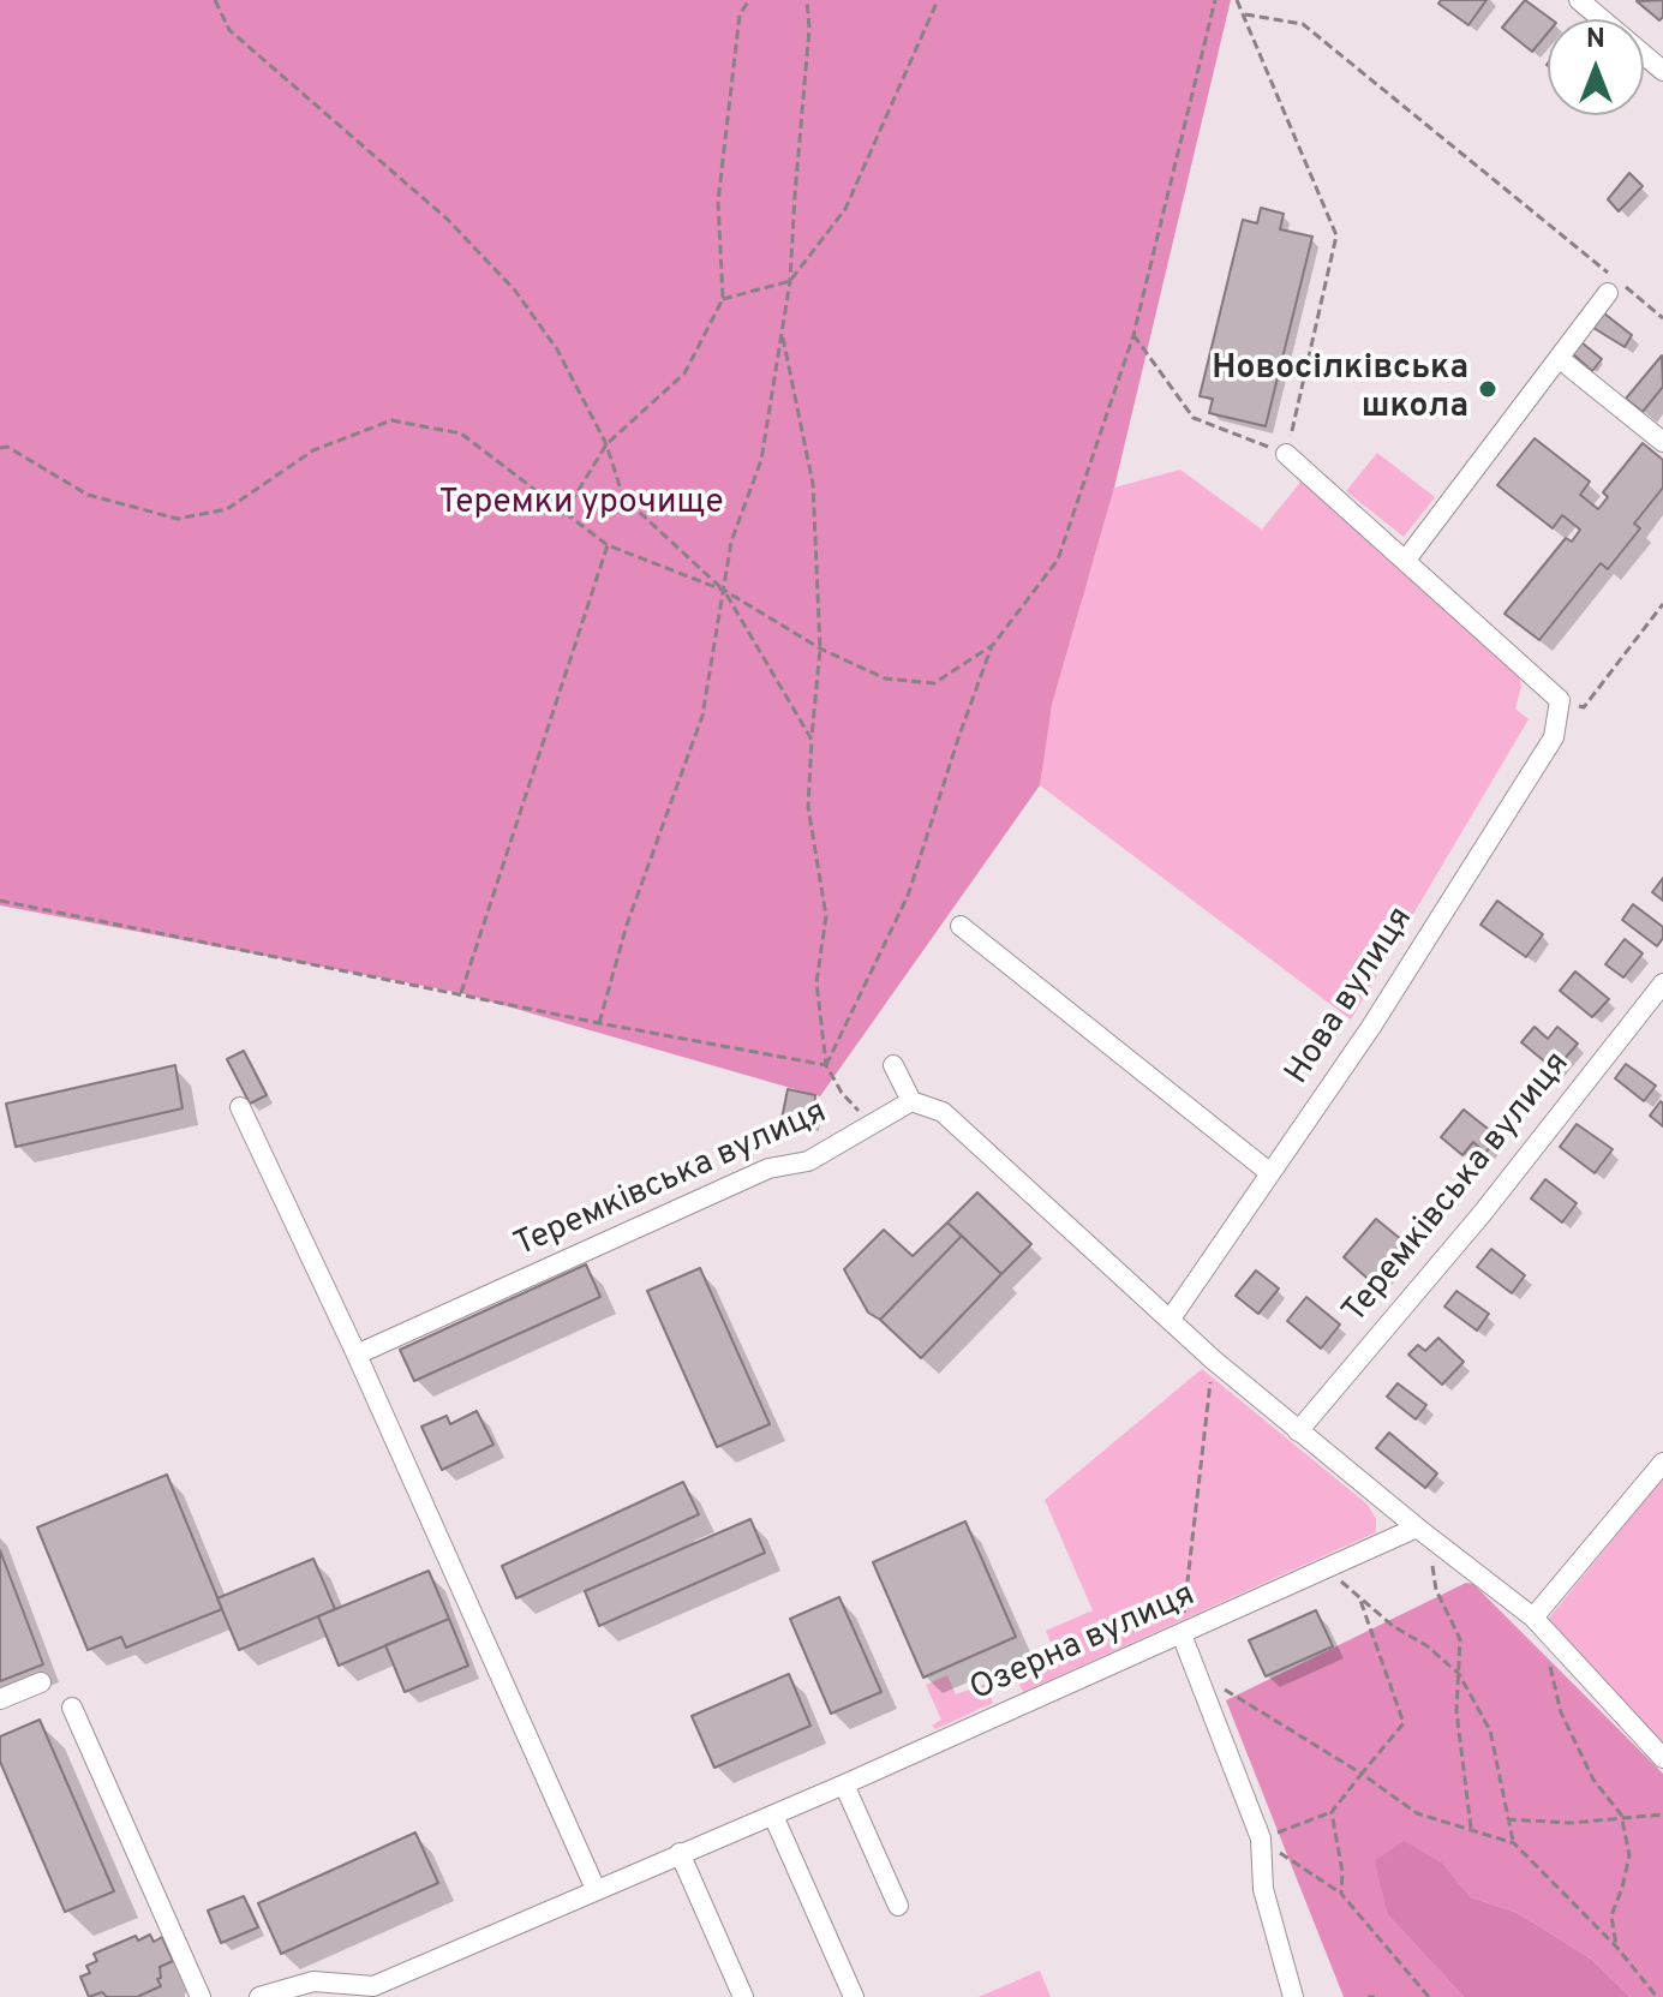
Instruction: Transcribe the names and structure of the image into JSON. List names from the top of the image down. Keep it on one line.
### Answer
{"streets":{"street":["Нова вулиця","Теремківська вулиця","Озерна вулиця"]},"parks":["Теремки урочище"],"places":["Новосілківська школа"],"north":"top"}
